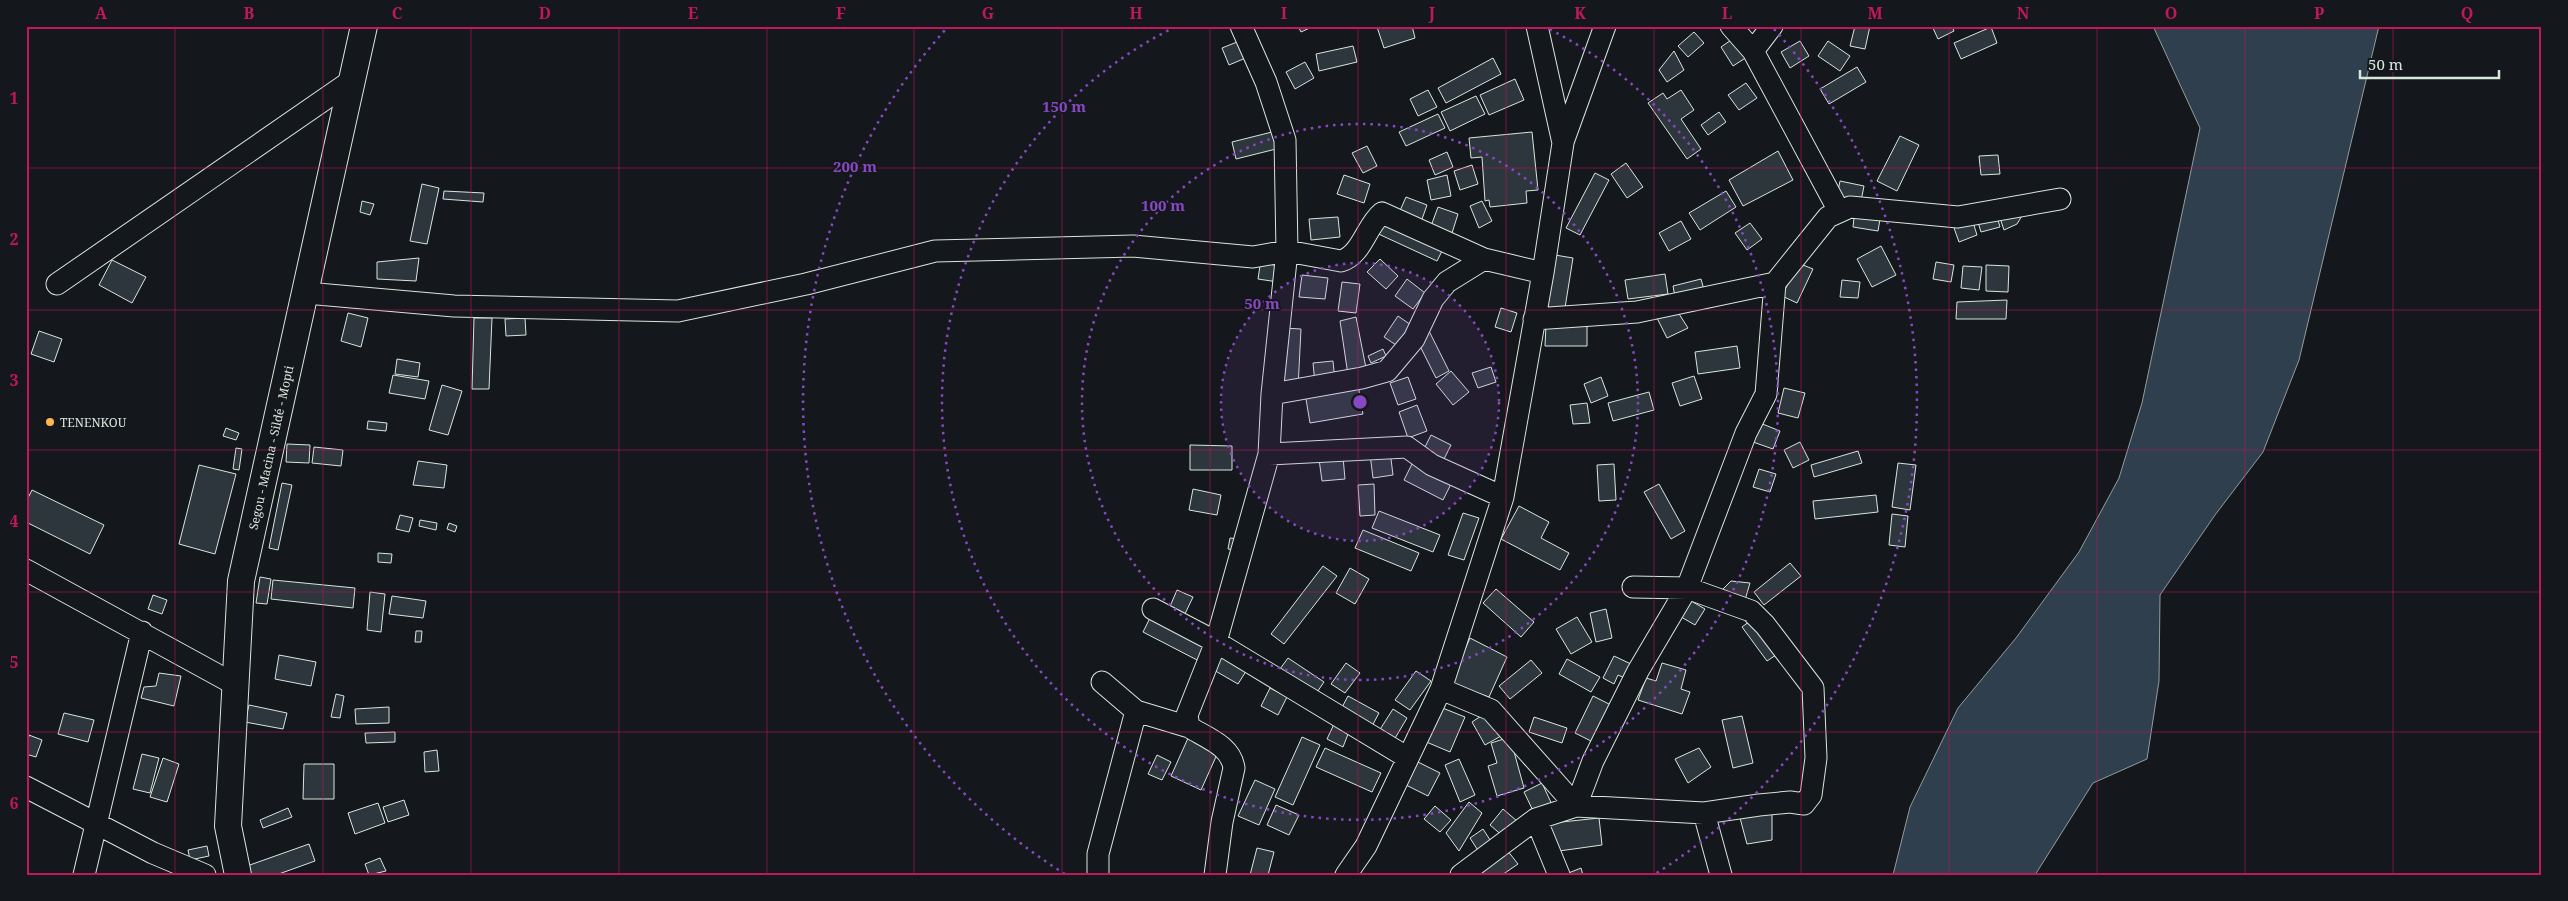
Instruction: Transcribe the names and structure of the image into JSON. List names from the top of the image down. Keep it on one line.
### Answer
{"streets":{"main road":["Segou - Macina - Sildé - Mopti"]},"places":["TENENKOU"],"scale_bar":"50 m","grid":{"columns":["A","B","C","D","E","F","G","H","I","J","K","L","M","N","O","P","Q"],"rows":["1","2","3","4","5","6"]},"rings":["150 m","200 m","100 m","50 m"]}
